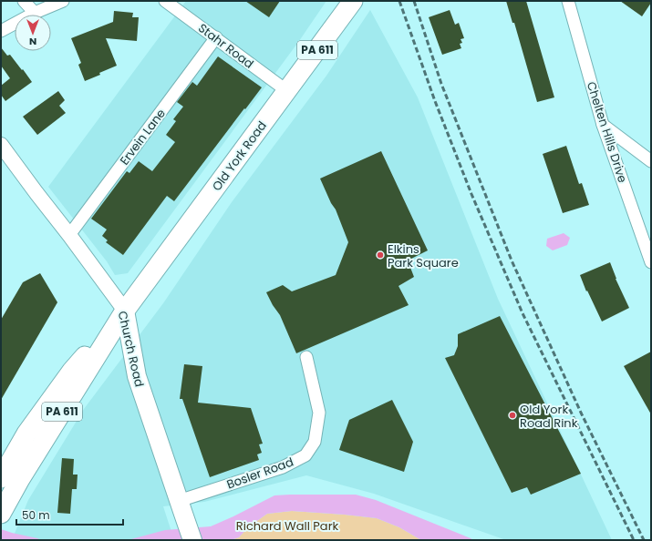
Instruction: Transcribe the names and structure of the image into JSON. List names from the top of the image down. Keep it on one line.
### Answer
{"streets":{"highway":["PA 611","Old York Road"],"main road":["Church Road"],"street":["Stahr Road","Chelten Hills Drive","Ervein Lane","Bosler Road"]},"crossings":[["Stahr Road","Ervein Lane"],["Stahr Road","Old York Road"],["Ervein Lane","Church Road"],["Old York Road","Church Road"],["Church Road","Bosler Road"]],"parks":["Richard Wall Park"],"places":["Elkins Park Square","Old York Road Rink"],"scale_bar":"50 m","north":"bottom"}
